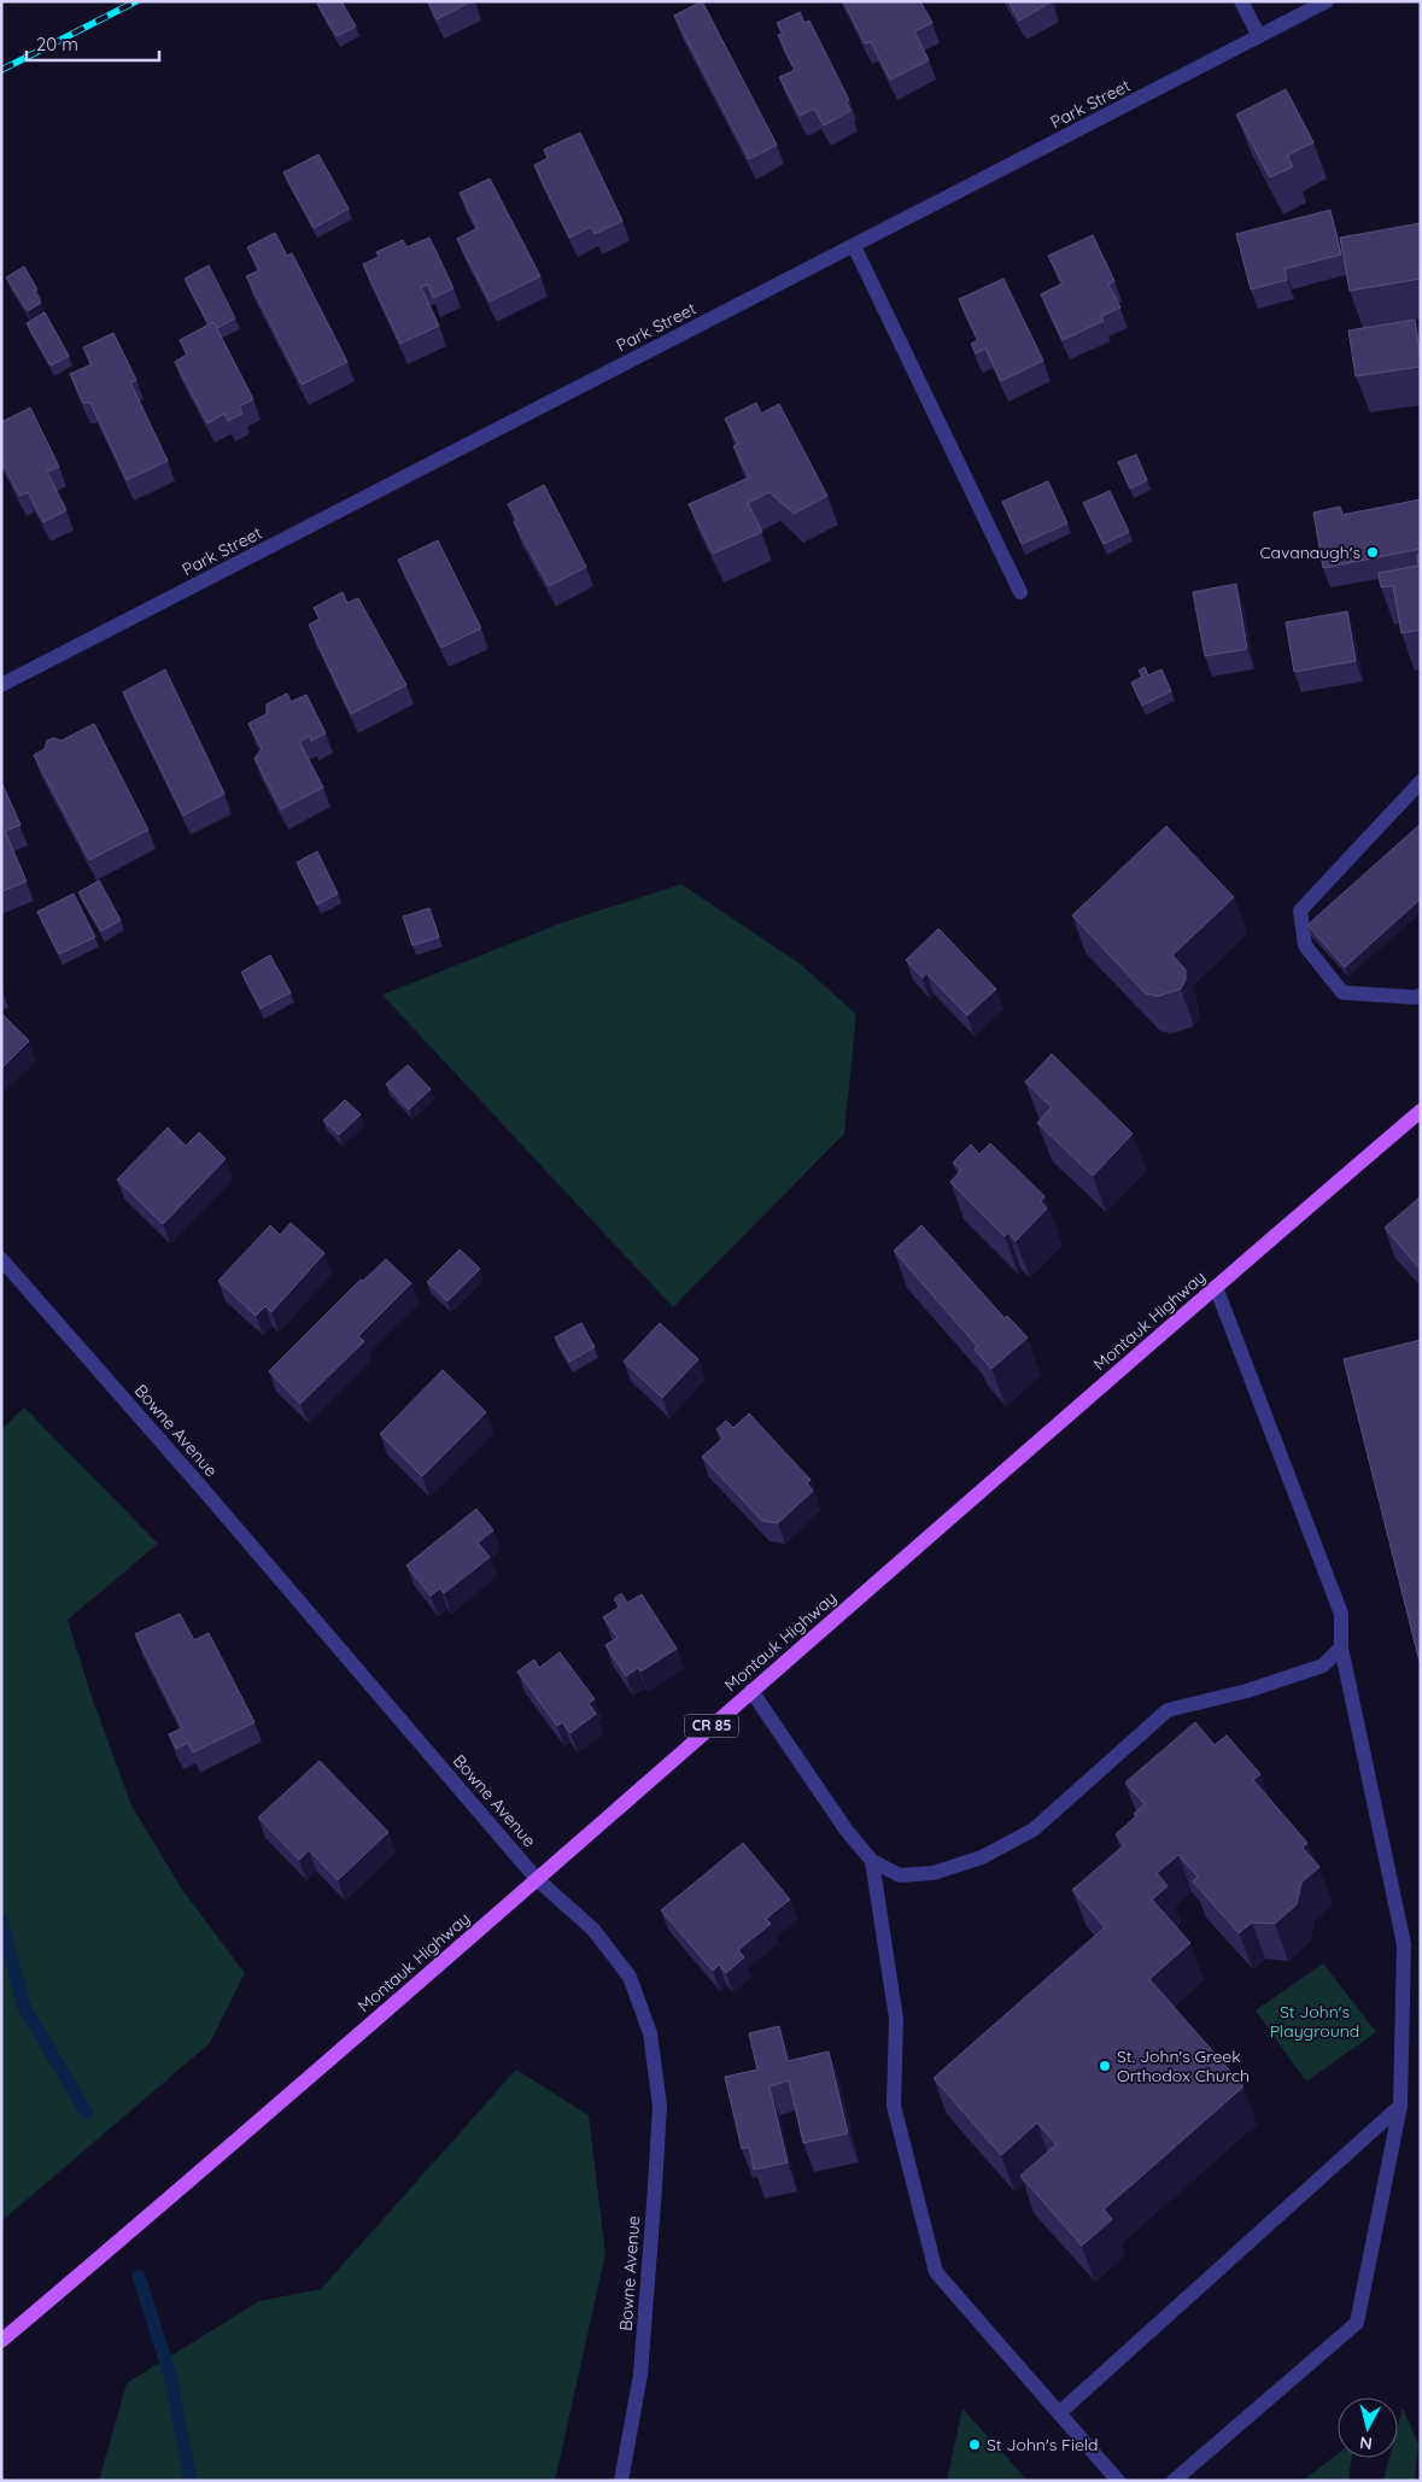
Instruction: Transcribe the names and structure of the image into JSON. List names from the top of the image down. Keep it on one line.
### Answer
{"streets":{"main road":["Montauk Highway","CR 85"],"street":["Park Street","Bowne Avenue"]},"crossings":[["Montauk Highway","Bowne Avenue"]],"parks":["St John's Playground"],"places":["Cavanaugh's","St. John's Greek Orthodox Church","St John's Field"],"scale_bar":"20 m","north":"bottom"}
